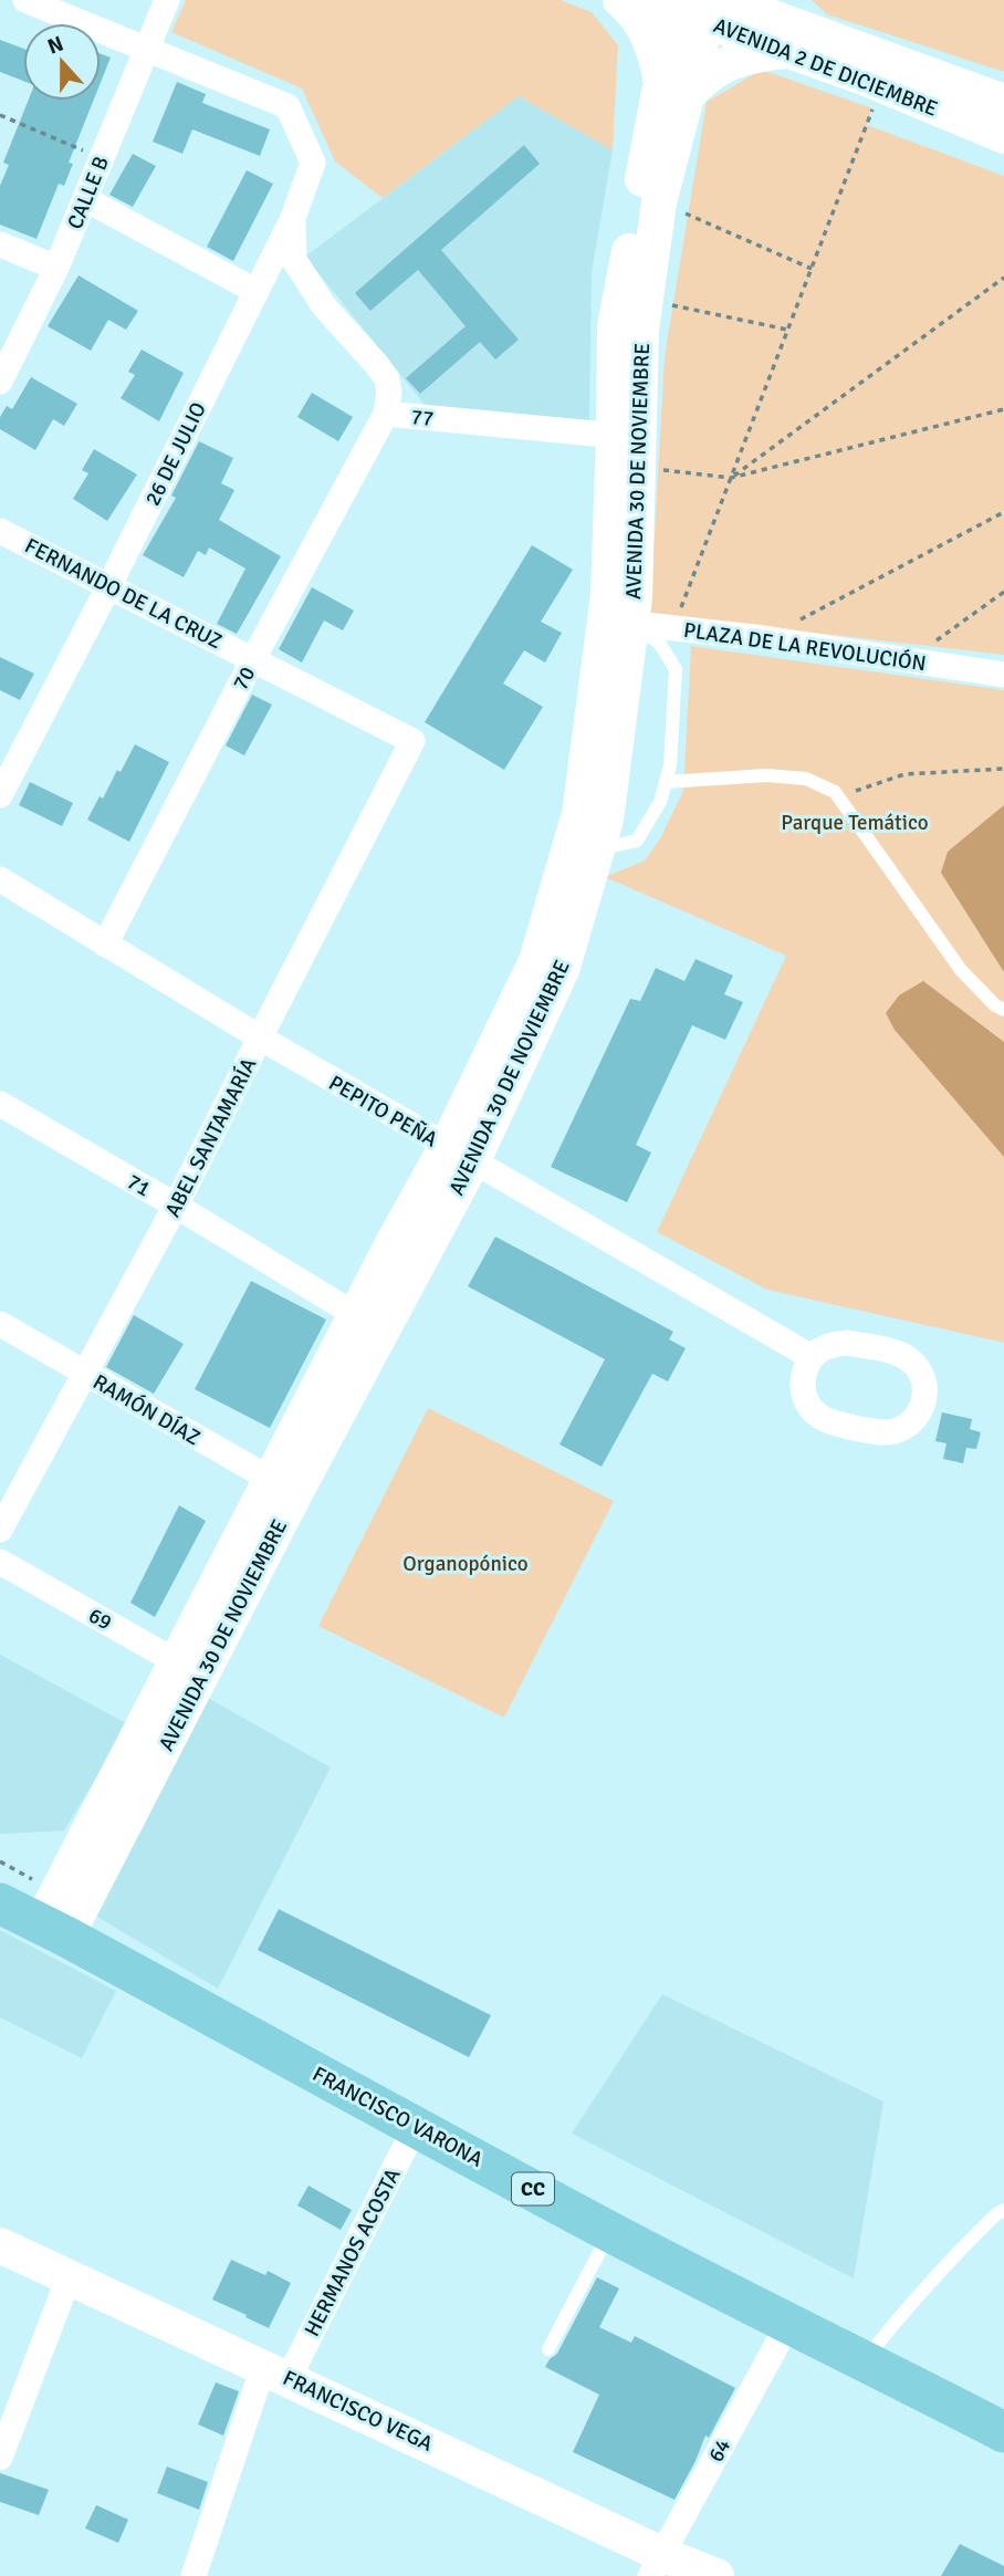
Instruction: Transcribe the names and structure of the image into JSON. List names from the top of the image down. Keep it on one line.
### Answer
{"streets":{"main road":["AVENIDA 2 DE DICIEMBRE","AVENIDA 30 DE NOVIEMBRE","FRANCISCO VARONA","CC","FRANCISCO VEGA"],"street":["CALLE B","77","26 DE JULIO","FERNANDO DE LA CRUZ","PLAZA DE LA REVOLUCIÓN","70","PEPITO PEÑA","ABEL SANTAMARÍA","71","RAMÓN DÍAZ","69","HERMANOS ACOSTA","64"]},"crossings":[["AVENIDA 2 DE DICIEMBRE","AVENIDA 30 DE NOVIEMBRE"],["CALLE B","26 DE JULIO"],["77","26 DE JULIO"],["77","AVENIDA 30 DE NOVIEMBRE"],["77","70"],["26 DE JULIO","FERNANDO DE LA CRUZ"],["AVENIDA 30 DE NOVIEMBRE","PLAZA DE LA REVOLUCIÓN"],["AVENIDA 30 DE NOVIEMBRE","PEPITO PEÑA"],["AVENIDA 30 DE NOVIEMBRE","71"],["AVENIDA 30 DE NOVIEMBRE","RAMÓN DÍAZ"],["AVENIDA 30 DE NOVIEMBRE","69"],["AVENIDA 30 DE NOVIEMBRE","FRANCISCO VARONA"],["FERNANDO DE LA CRUZ","70"],["FERNANDO DE LA CRUZ","ABEL SANTAMARÍA"],["70","PEPITO PEÑA"],["PEPITO PEÑA","ABEL SANTAMARÍA"],["ABEL SANTAMARÍA","71"],["ABEL SANTAMARÍA","RAMÓN DÍAZ"],["FRANCISCO VARONA","HERMANOS ACOSTA"],["FRANCISCO VARONA","64"],["HERMANOS ACOSTA","FRANCISCO VEGA"],["FRANCISCO VEGA","64"]],"parks":["Parque Temático","Organopónico"],"north":"top"}
